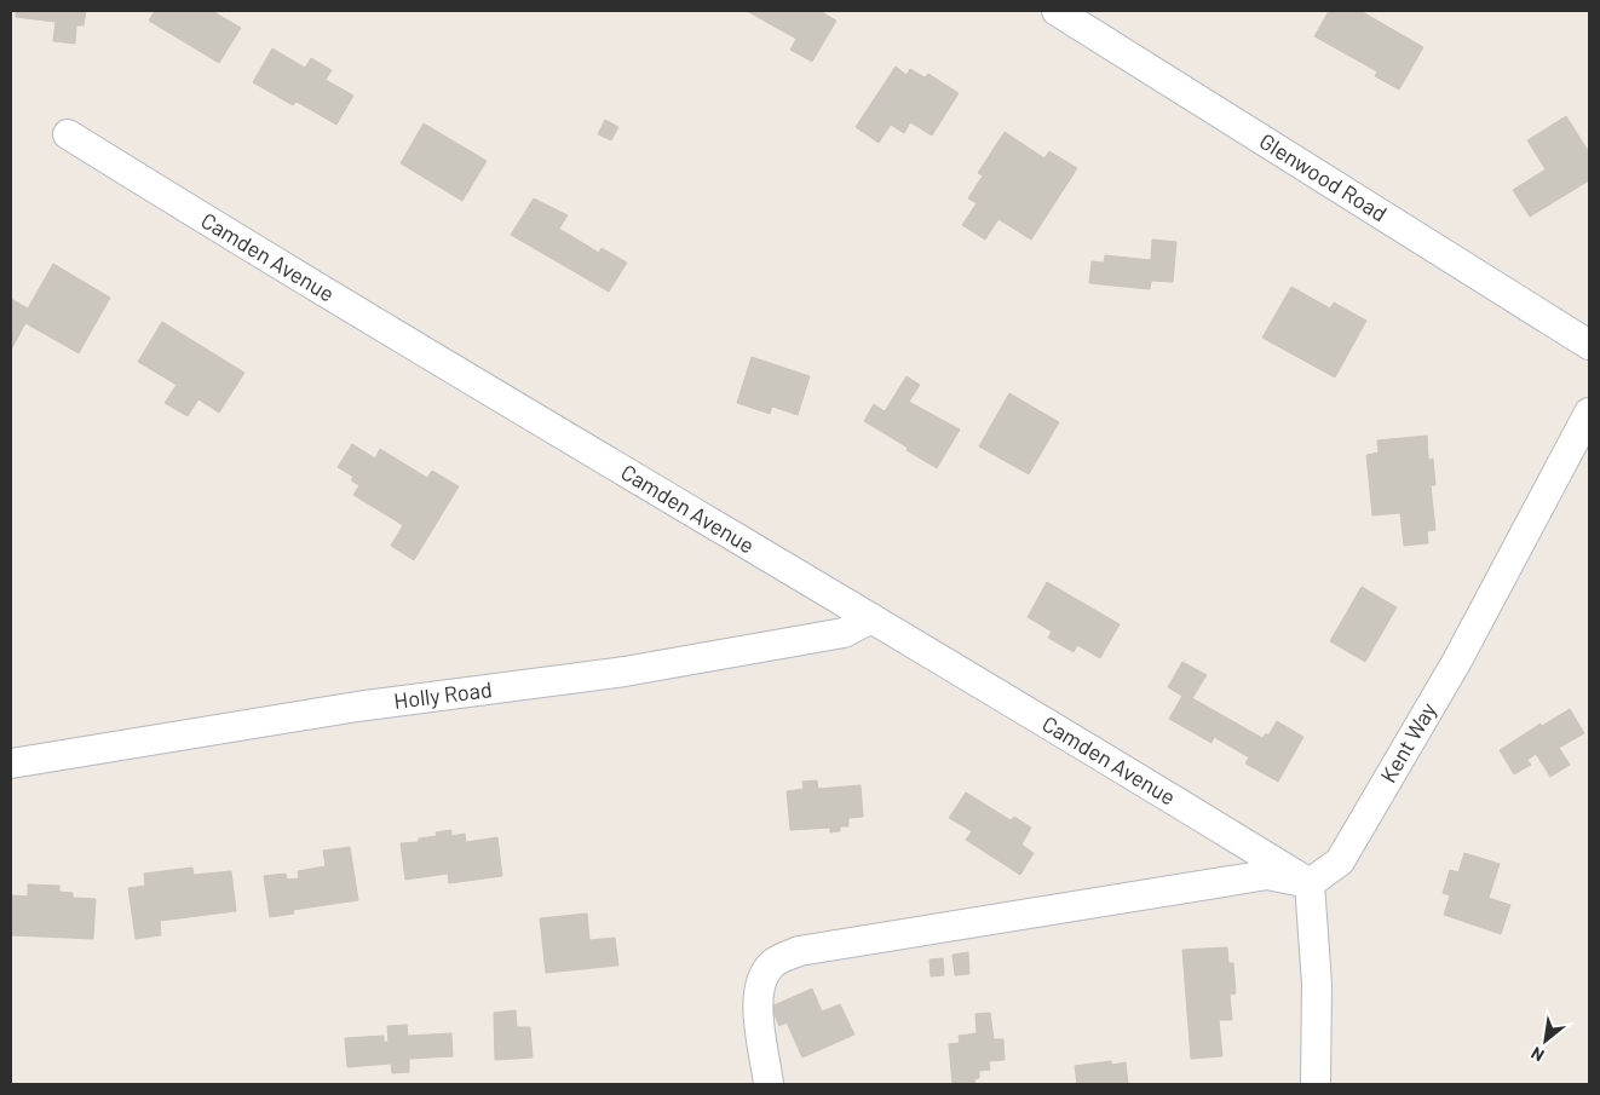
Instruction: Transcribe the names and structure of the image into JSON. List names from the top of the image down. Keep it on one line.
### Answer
{"streets":{"street":["Glenwood Road","Camden Avenue","Holly Road","Kent Way"]},"crossings":[["Camden Avenue","Holly Road"],["Camden Avenue","Kent Way"]],"north":"bottom left"}
